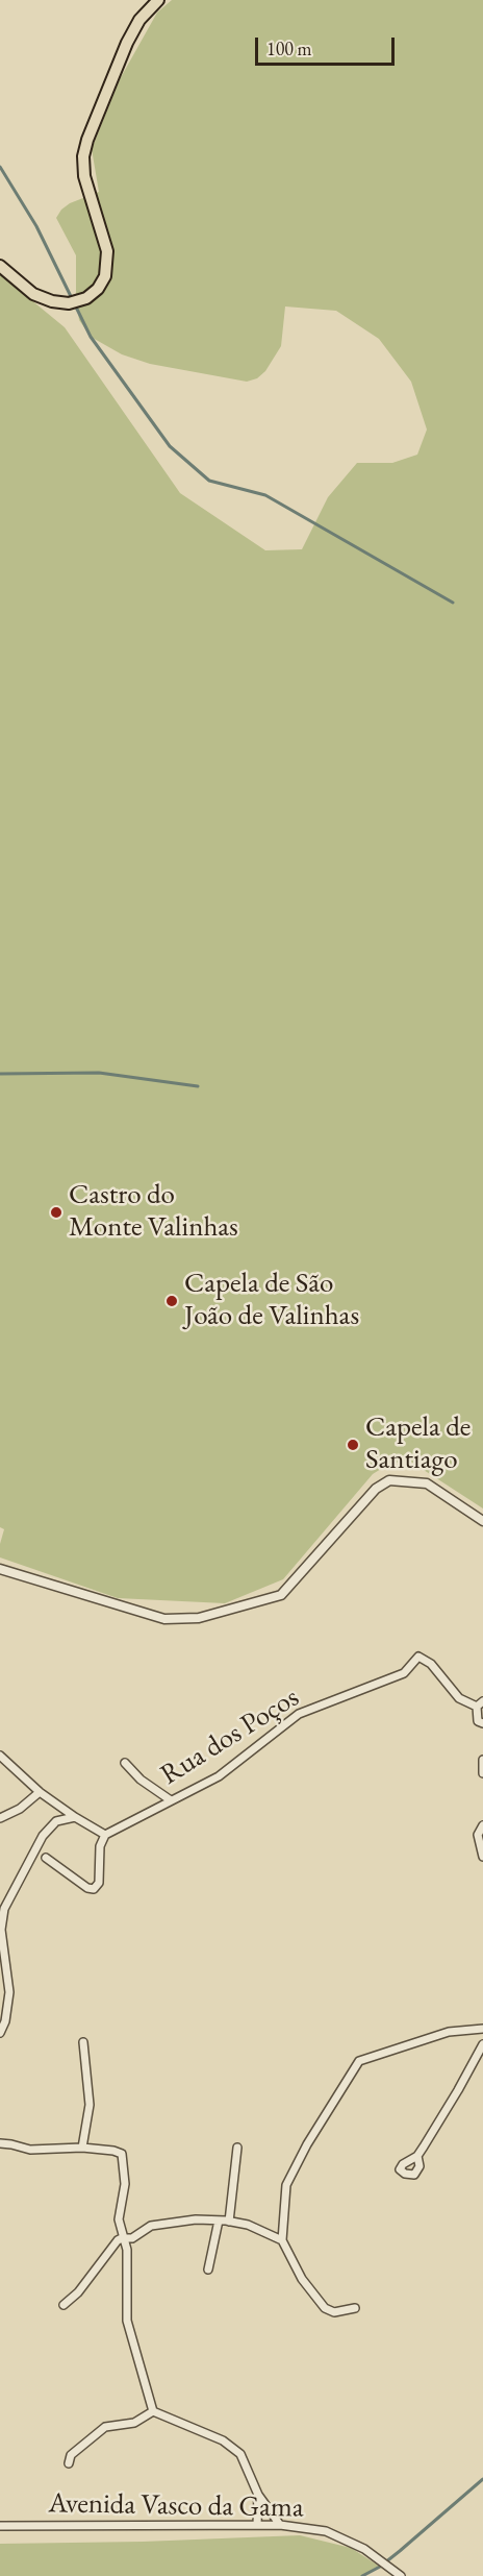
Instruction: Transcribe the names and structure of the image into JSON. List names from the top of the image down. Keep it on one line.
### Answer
{"streets":{"street":["Rua dos Poços","Avenida Vasco da Gama"]},"places":["Castro do Monte Valinhas","Capela de São João de Valinhas","Capela de Santiago"],"scale_bar":"100 m"}
